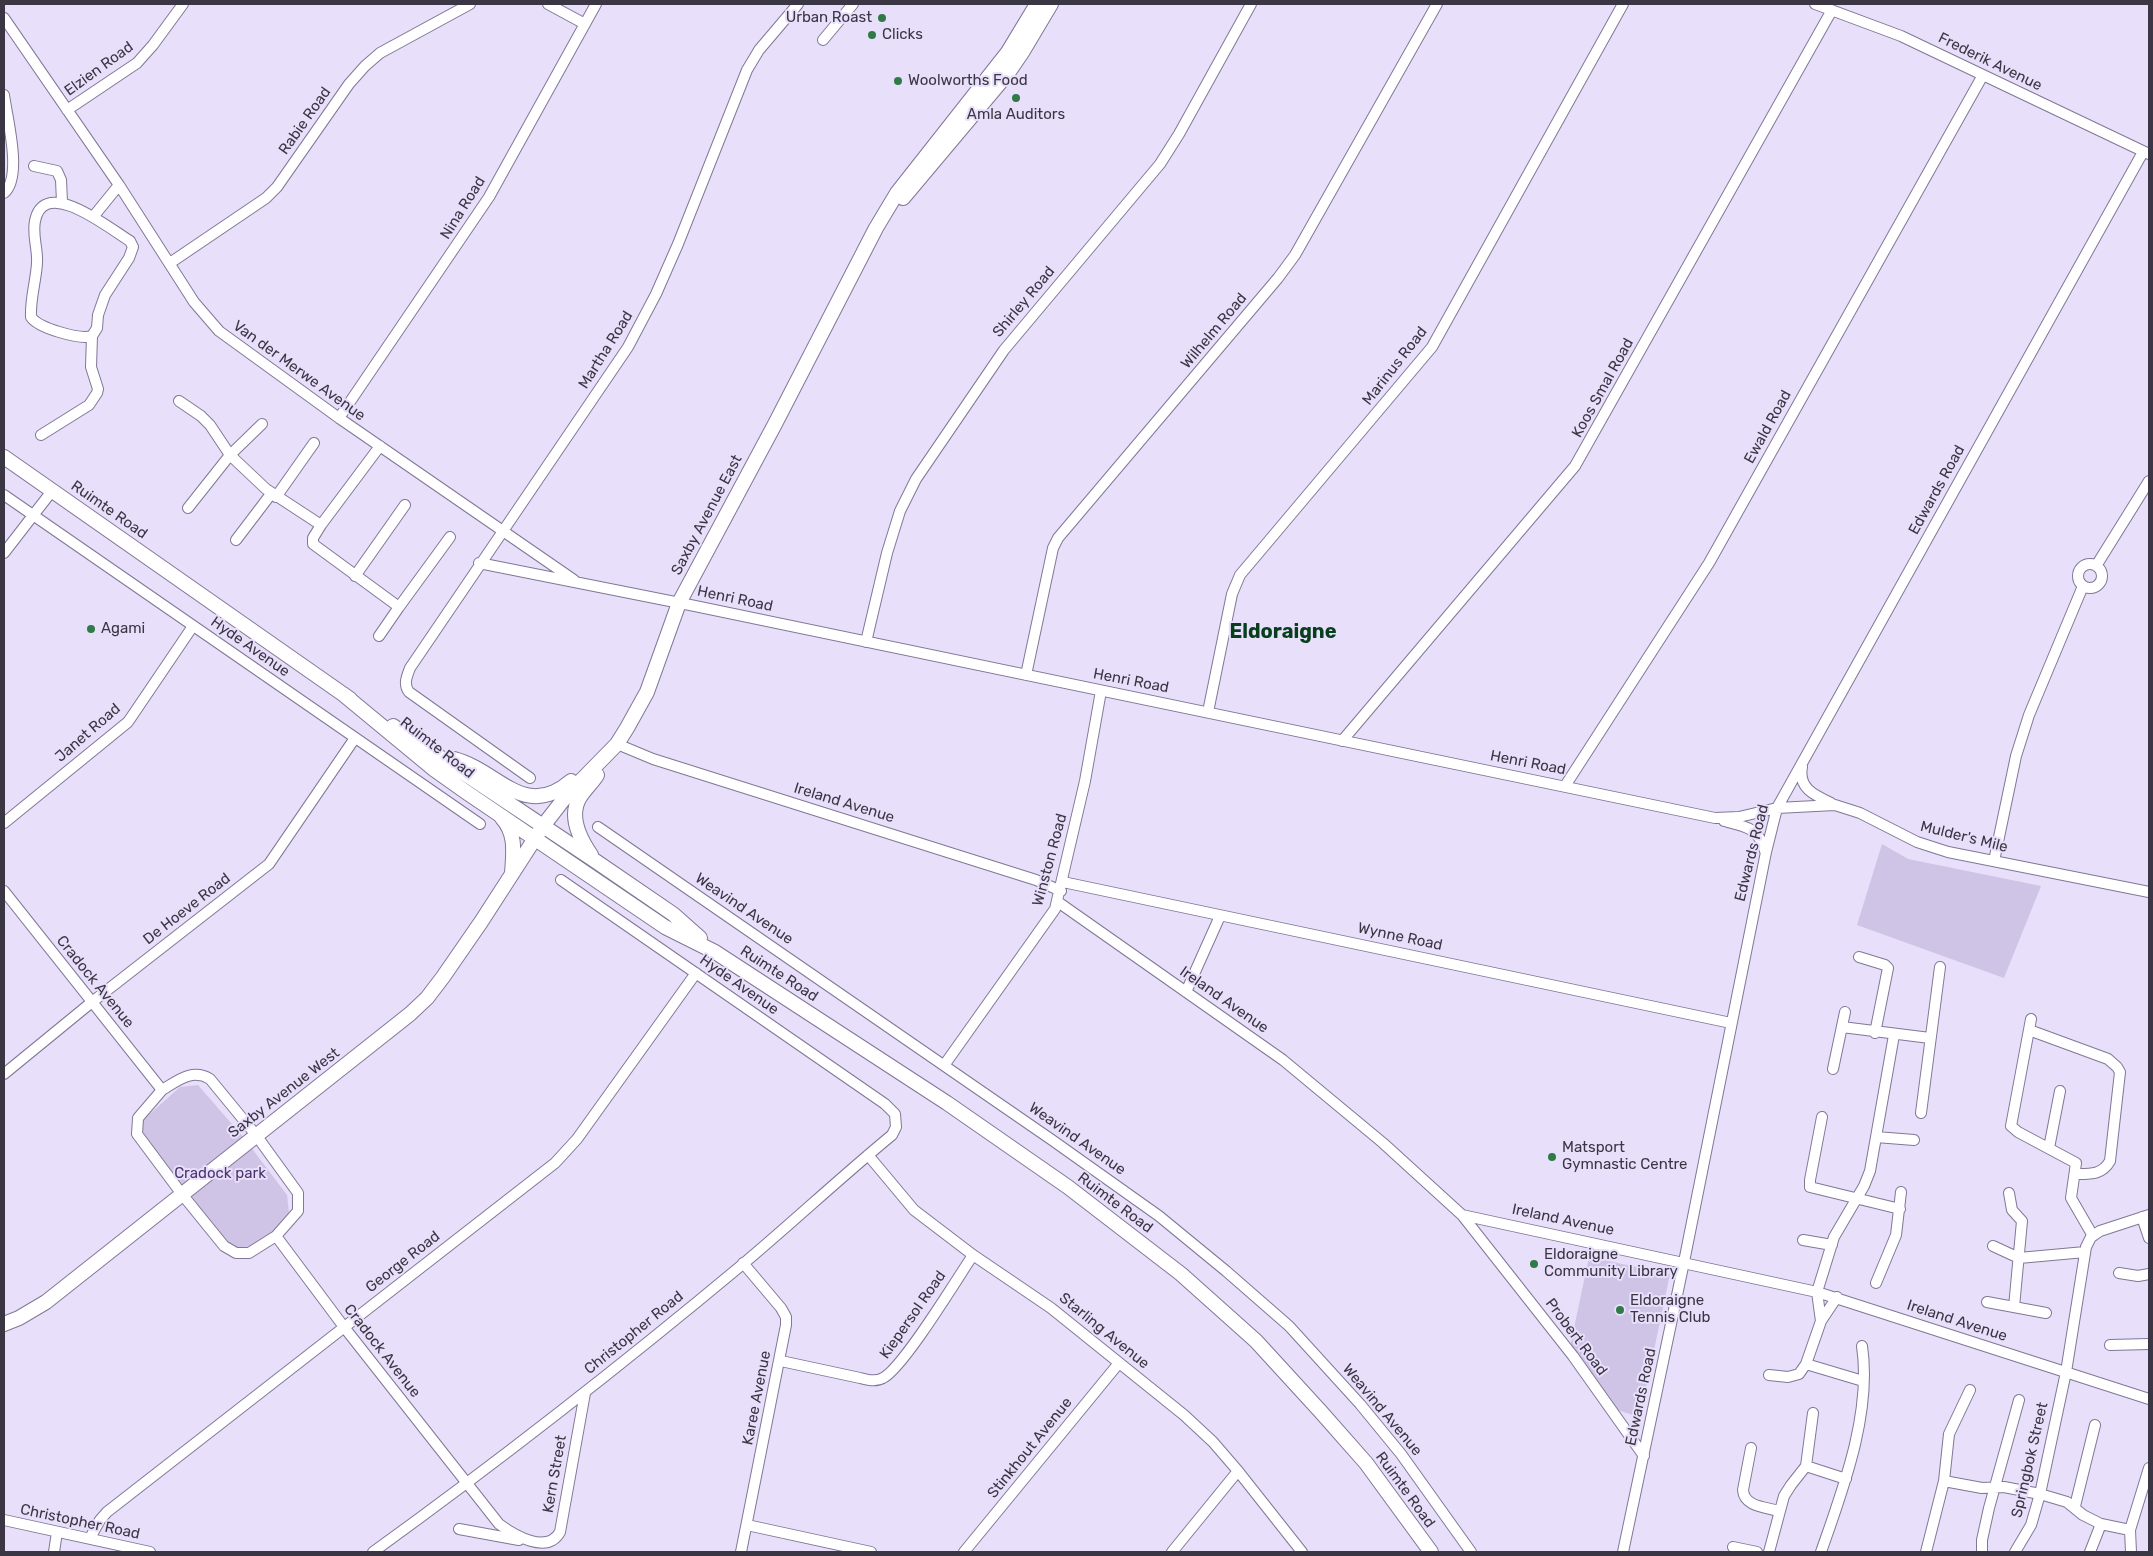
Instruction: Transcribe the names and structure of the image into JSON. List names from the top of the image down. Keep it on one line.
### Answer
{"streets":{"main road":["Ruimte Road","Saxby Avenue East","Saxby Avenue West"],"street":["Frederik Avenue","Elzien Road","Rabie Road","Nina Road","Shirley Road","Wilhelm Road","Martha Road","Marinus Road","Van der Merwe Avenue","Koos Smal Road","Ewald Road","Edwards Road","Henri Road","Hyde Avenue","Janet Road","Ireland Avenue","Mulder's Mile","Winston Road","De Hoeve Road","Weavind Avenue","Wynne Road","Cradock Avenue","George Road","Kiepersol Road","Starling Avenue","Christopher Road","Probert Road","Karee Avenue","Stinkhout Avenue","Springbok Street","Kern Street"]},"crossings":[["Frederik Avenue","Koos Smal Road"],["Frederik Avenue","Ewald Road"],["Frederik Avenue","Edwards Road"],["Elzien Road","Van der Merwe Avenue"],["Rabie Road","Van der Merwe Avenue"],["Nina Road","Van der Merwe Avenue"],["Shirley Road","Henri Road"],["Wilhelm Road","Henri Road"],["Martha Road","Van der Merwe Avenue"],["Martha Road","Henri Road"],["Marinus Road","Henri Road"],["Van der Merwe Avenue","Henri Road"],["Koos Smal Road","Henri Road"],["Ewald Road","Henri Road"],["Edwards Road","Henri Road"],["Edwards Road","Ireland Avenue"],["Edwards Road","Mulder's Mile"],["Edwards Road","Wynne Road"],["Edwards Road","Probert Road"],["Ruimte Road","Saxby Avenue East"],["Ruimte Road","Saxby Avenue West"],["Saxby Avenue East","Henri Road"],["Saxby Avenue East","Ireland Avenue"],["Saxby Avenue East","Saxby Avenue West"],["Henri Road","Mulder's Mile"],["Henri Road","Winston Road"],["Hyde Avenue","Janet Road"],["Hyde Avenue","De Hoeve Road"],["Hyde Avenue","George Road"],["Hyde Avenue","Christopher Road"],["Ireland Avenue","Winston Road"],["Ireland Avenue","Wynne Road"],["Ireland Avenue","Probert Road"],["Ireland Avenue","Springbok Street"],["Winston Road","Weavind Avenue"],["Winston Road","Wynne Road"],["De Hoeve Road","Cradock Avenue"],["Cradock Avenue","George Road"],["Cradock Avenue","Christopher Road"],["George Road","Christopher Road"],["Kiepersol Road","Starling Avenue"],["Kiepersol Road","Karee Avenue"],["Starling Avenue","Christopher Road"],["Starling Avenue","Stinkhout Avenue"],["Christopher Road","Karee Avenue"],["Christopher Road","Kern Street"]],"districts":["Eldoraigne"],"parks":["Cradock park"],"places":["Urban Roast","Clicks","Woolworths Food","Amla Auditors","Agami","Matsport Gymnastic Centre","Eldoraigne Community Library","Eldoraigne Tennis Club"]}
